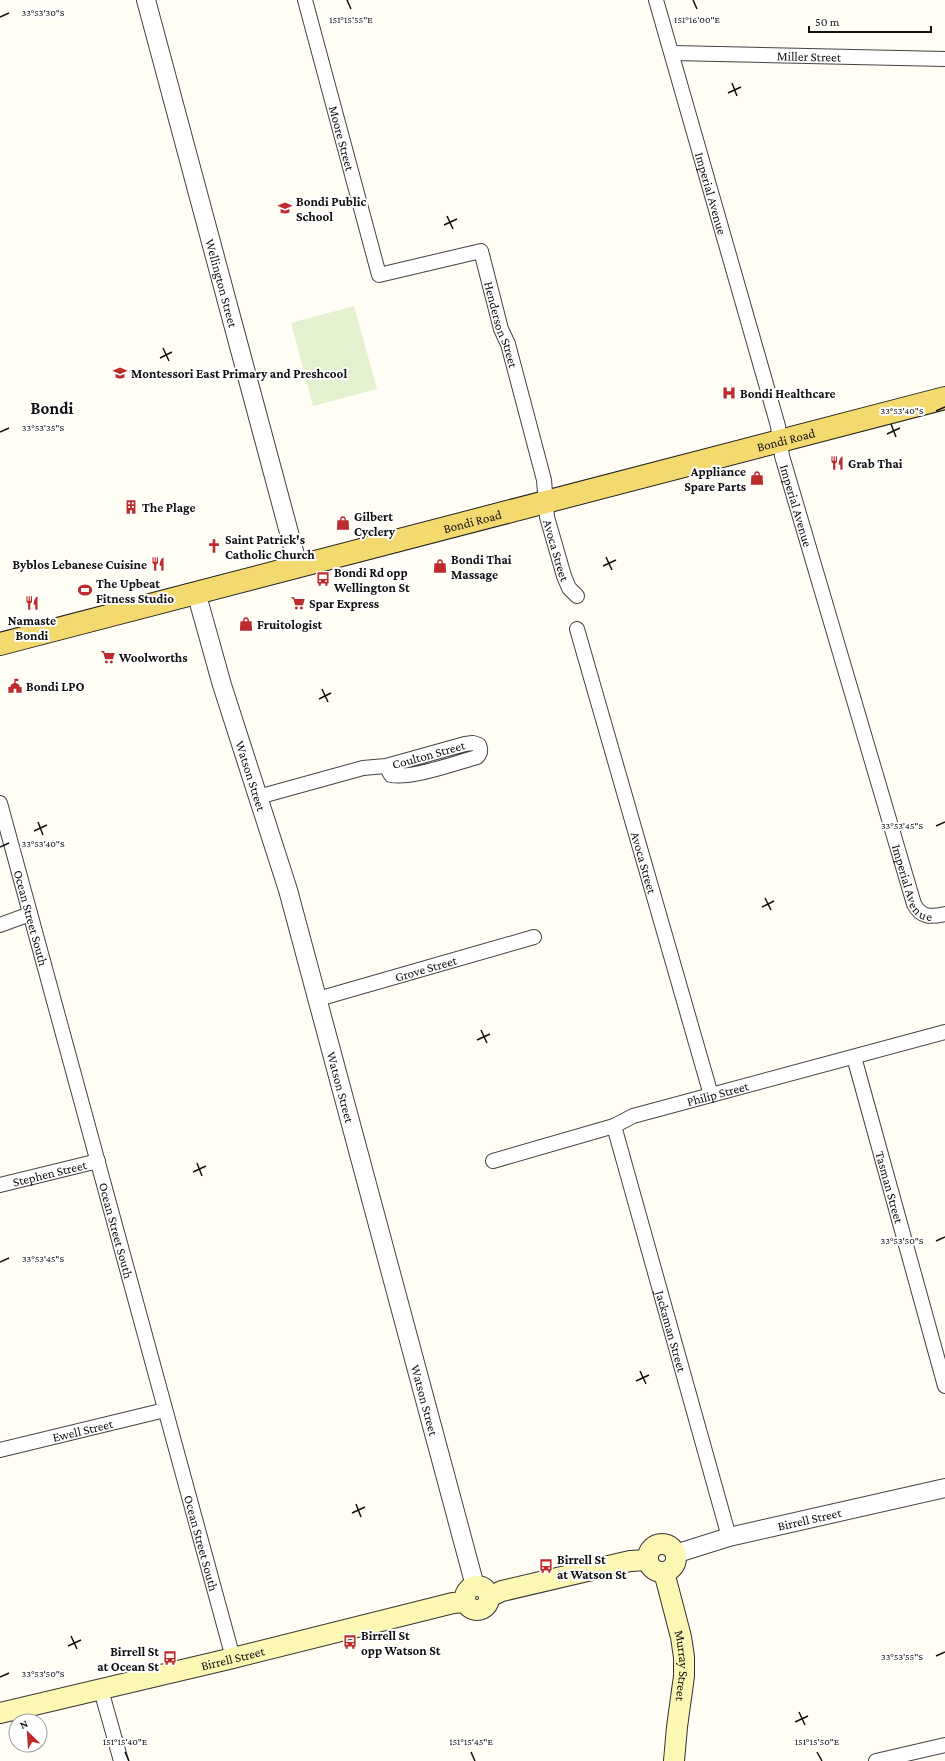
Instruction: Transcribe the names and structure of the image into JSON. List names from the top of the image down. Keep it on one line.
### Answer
{"streets":{"main road":["Bondi Road","Birrell Street","Murray Street"],"street":["Miller Street","Moore Street","Imperial Avenue","Wellington Street","Henderson Street","Avoca Street","Coulton Street","Watson Street","Ocean Street South","Grove Street","Philip Street","Stephen Street","Tasman Street","Jackaman Street","Ewell Street"]},"crossings":[["Miller Street","Imperial Avenue"],["Moore Street","Henderson Street"],["Imperial Avenue","Bondi Road"],["Wellington Street","Bondi Road"],["Henderson Street","Bondi Road"],["Henderson Street","Avoca Street"],["Bondi Road","Avoca Street"],["Bondi Road","Watson Street"],["Avoca Street","Philip Street"],["Coulton Street","Watson Street"],["Watson Street","Grove Street"],["Watson Street","Birrell Street"],["Ocean Street South","Stephen Street"],["Ocean Street South","Ewell Street"],["Ocean Street South","Birrell Street"],["Philip Street","Tasman Street"],["Philip Street","Jackaman Street"],["Jackaman Street","Birrell Street"],["Birrell Street","Murray Street"]],"districts":["Bondi"],"places":{"school or university":["Bondi Public School","Montessori East Primary and Preshcool"],"hospital":["Bondi Healthcare"],"restaurant":["Grab Thai","Byblos Lebanese Cuisine","Namaste Bondi"],"shop":["Appliance Spare Parts","Gilbert Cyclery","Bondi Thai Massage","Fruitologist"],"building":["The Plage"],"church":["Saint Patrick's Catholic Church"],"bus stop":["Bondi Rd opp Wellington St","Birrell St at Watson St","Birrell St opp Watson St","Birrell St at Ocean St"],"sports":["The Upbeat Fitness Studio"],"supermarket":["Spar Express","Woolworths"],"public building":["Bondi LPO"]},"scale_bar":"50 m","north":"top left","coordinates":["33°53'30\"S","151°15'55\"E","151°16'00\"E","33°53'40\"S","33°53'35\"S","33°53'45\"S","33°53'50\"S","33°53'55\"S","151°15'40\"E","151°15'45\"E","151°15'50\"E"]}
